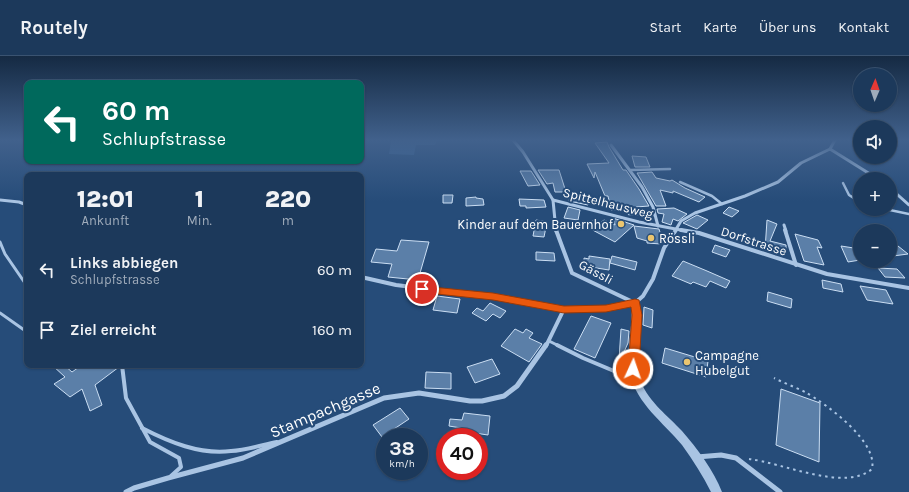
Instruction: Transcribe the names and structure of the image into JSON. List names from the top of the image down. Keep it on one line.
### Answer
{"streets":{"street":["Spittelhausweg","Dorfstrasse","Gässli","Stampachgasse"]},"crossings":[["Spittelhausweg","Dorfstrasse"],["Spittelhausweg","Gässli"]],"places":["Kinder auf dem Bauernhof","Rössli","Campagne Hubelgut"],"north":"top","page":{"header":"Routely","nav":["Start","Karte","Über uns","Kontakt"],"map_buttons":["+","−"],"turn":["60 m","Schlupfstrasse"],"eta":["12:01","Ankunft","1","Min.","220","m"],"list":[{"name":"Links abbiegen","note":"Schlupfstrasse","value":"60 m"},{"name":"Ziel erreicht","value":"160 m"}],"speed":"38 km/h","limit":"40"}}
